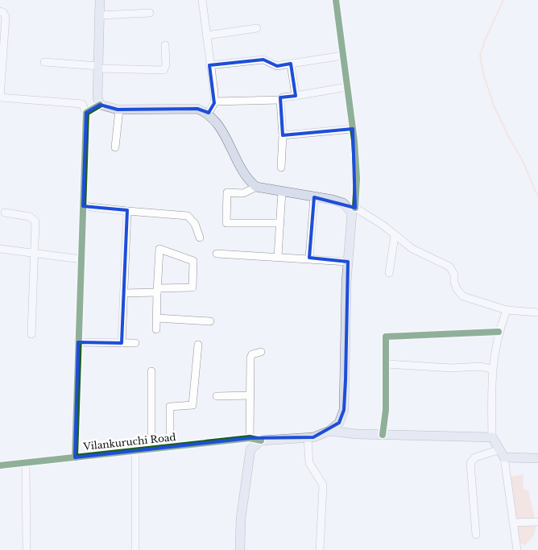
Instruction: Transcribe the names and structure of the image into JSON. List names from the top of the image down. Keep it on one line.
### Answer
{"streets":{"street":["Vilankuruchi Road"]}}
